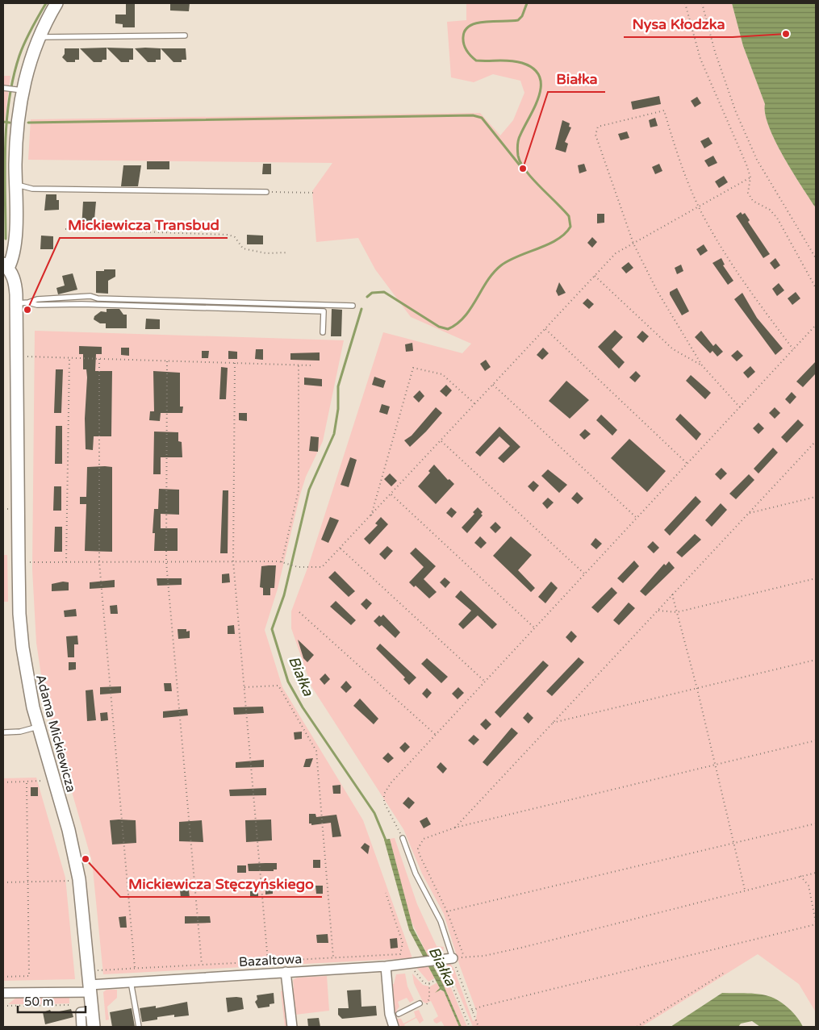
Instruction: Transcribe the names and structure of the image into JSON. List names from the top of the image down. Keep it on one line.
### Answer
{"streets":{"street":["Adama Mickiewicza","Bazaltowa"]},"crossings":[["Adama Mickiewicza","Bazaltowa"]],"water":["Białka"],"places":["Nysa Kłodzka","Białka","Mickiewicza Transbud","Mickiewicza Stęczyńskiego"],"scale_bar":"50 m"}
